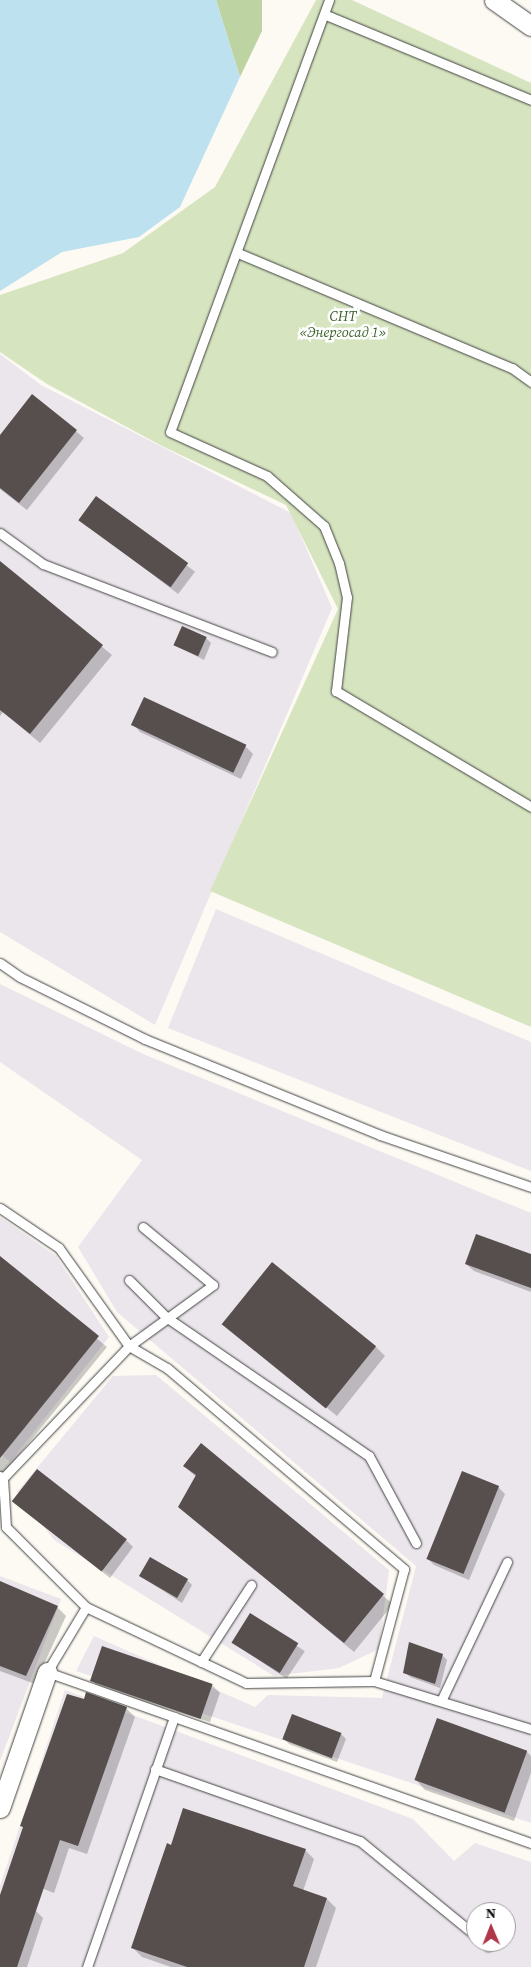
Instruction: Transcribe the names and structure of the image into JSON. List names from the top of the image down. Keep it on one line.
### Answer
{"parks":["СНТ «Энергосад 1»"],"north":"top"}
